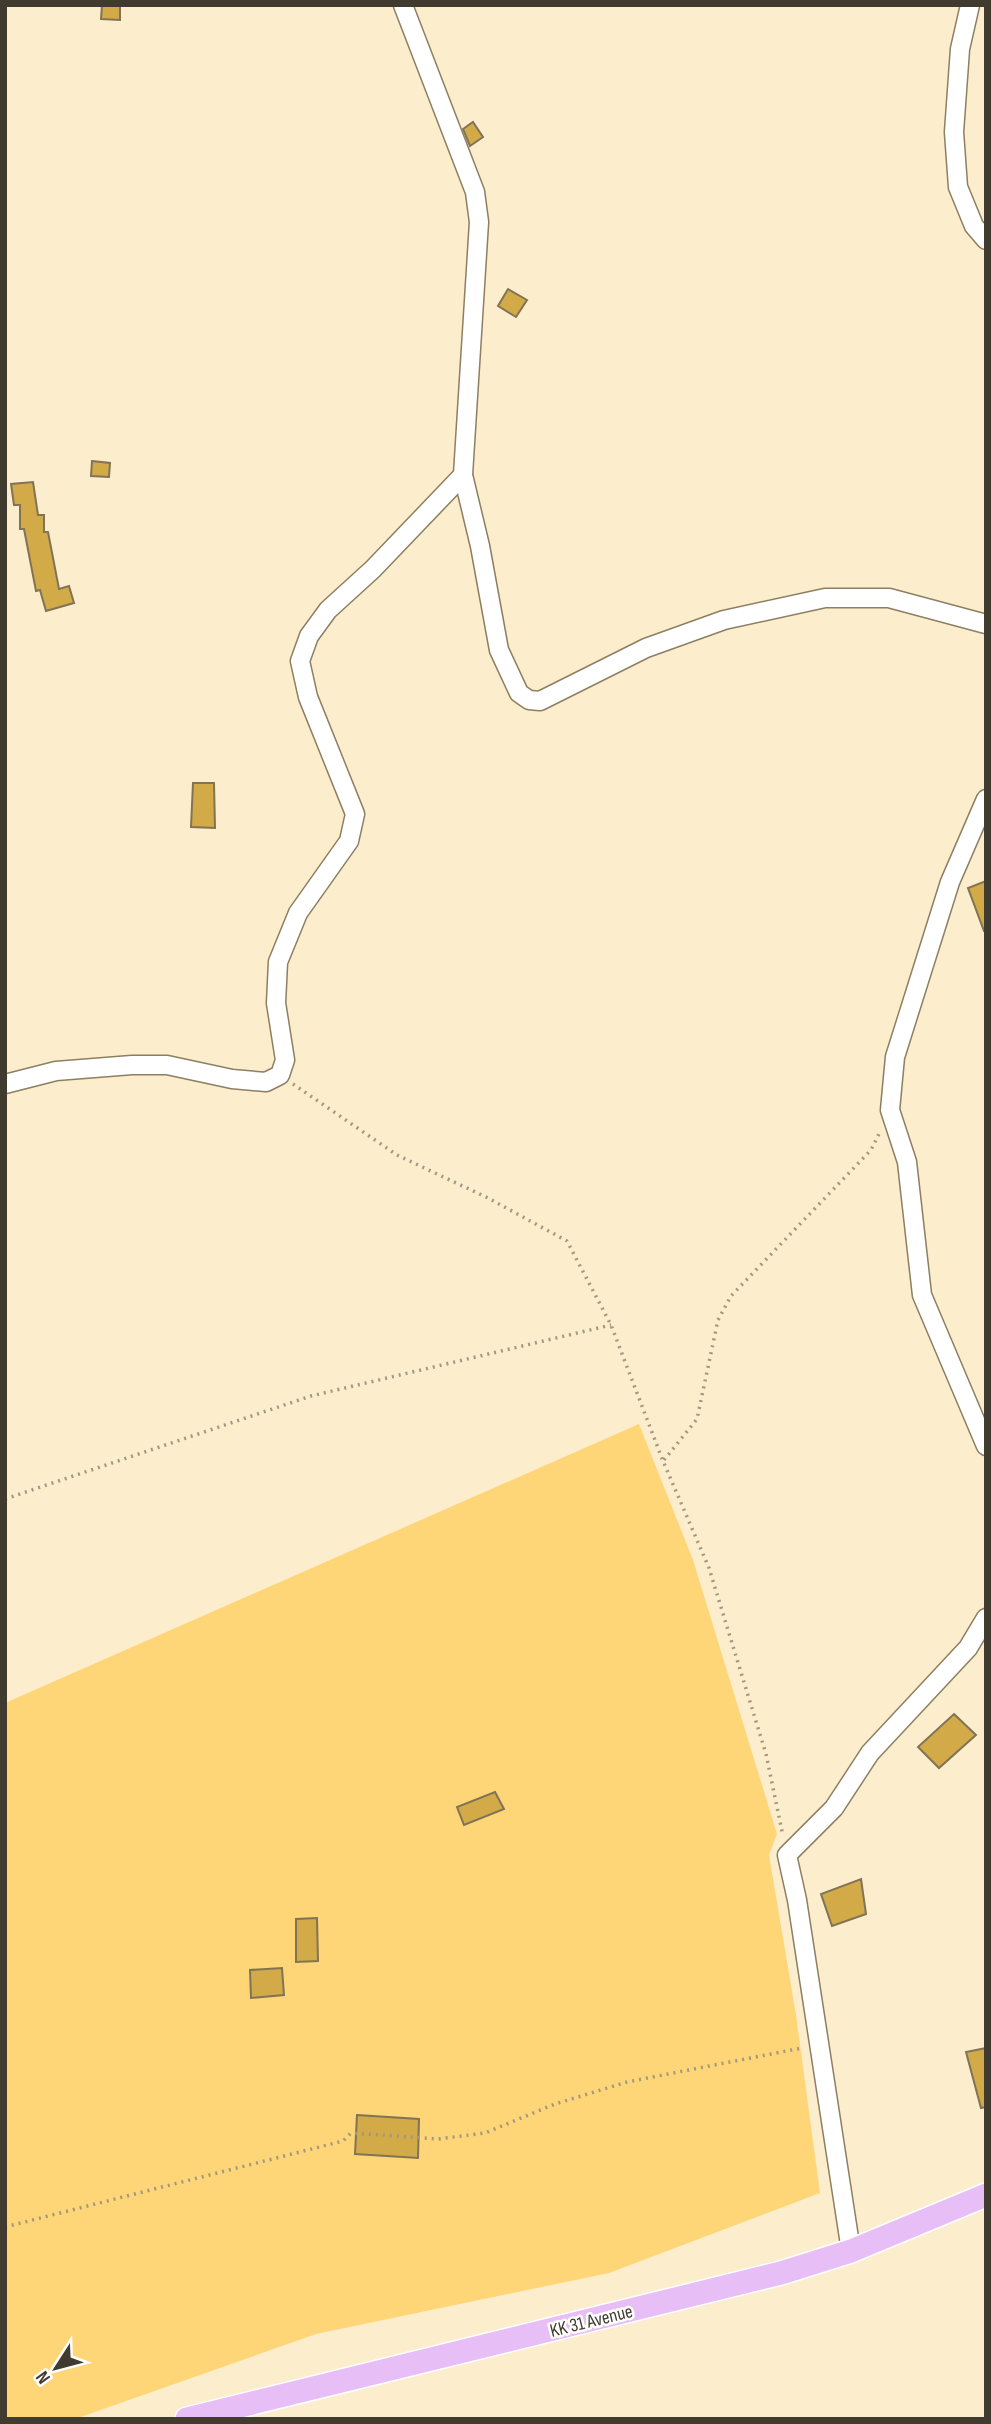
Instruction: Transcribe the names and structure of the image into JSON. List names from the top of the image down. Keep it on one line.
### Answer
{"streets":{"main road":["KK 31 Avenue"]},"north":"bottom left"}
